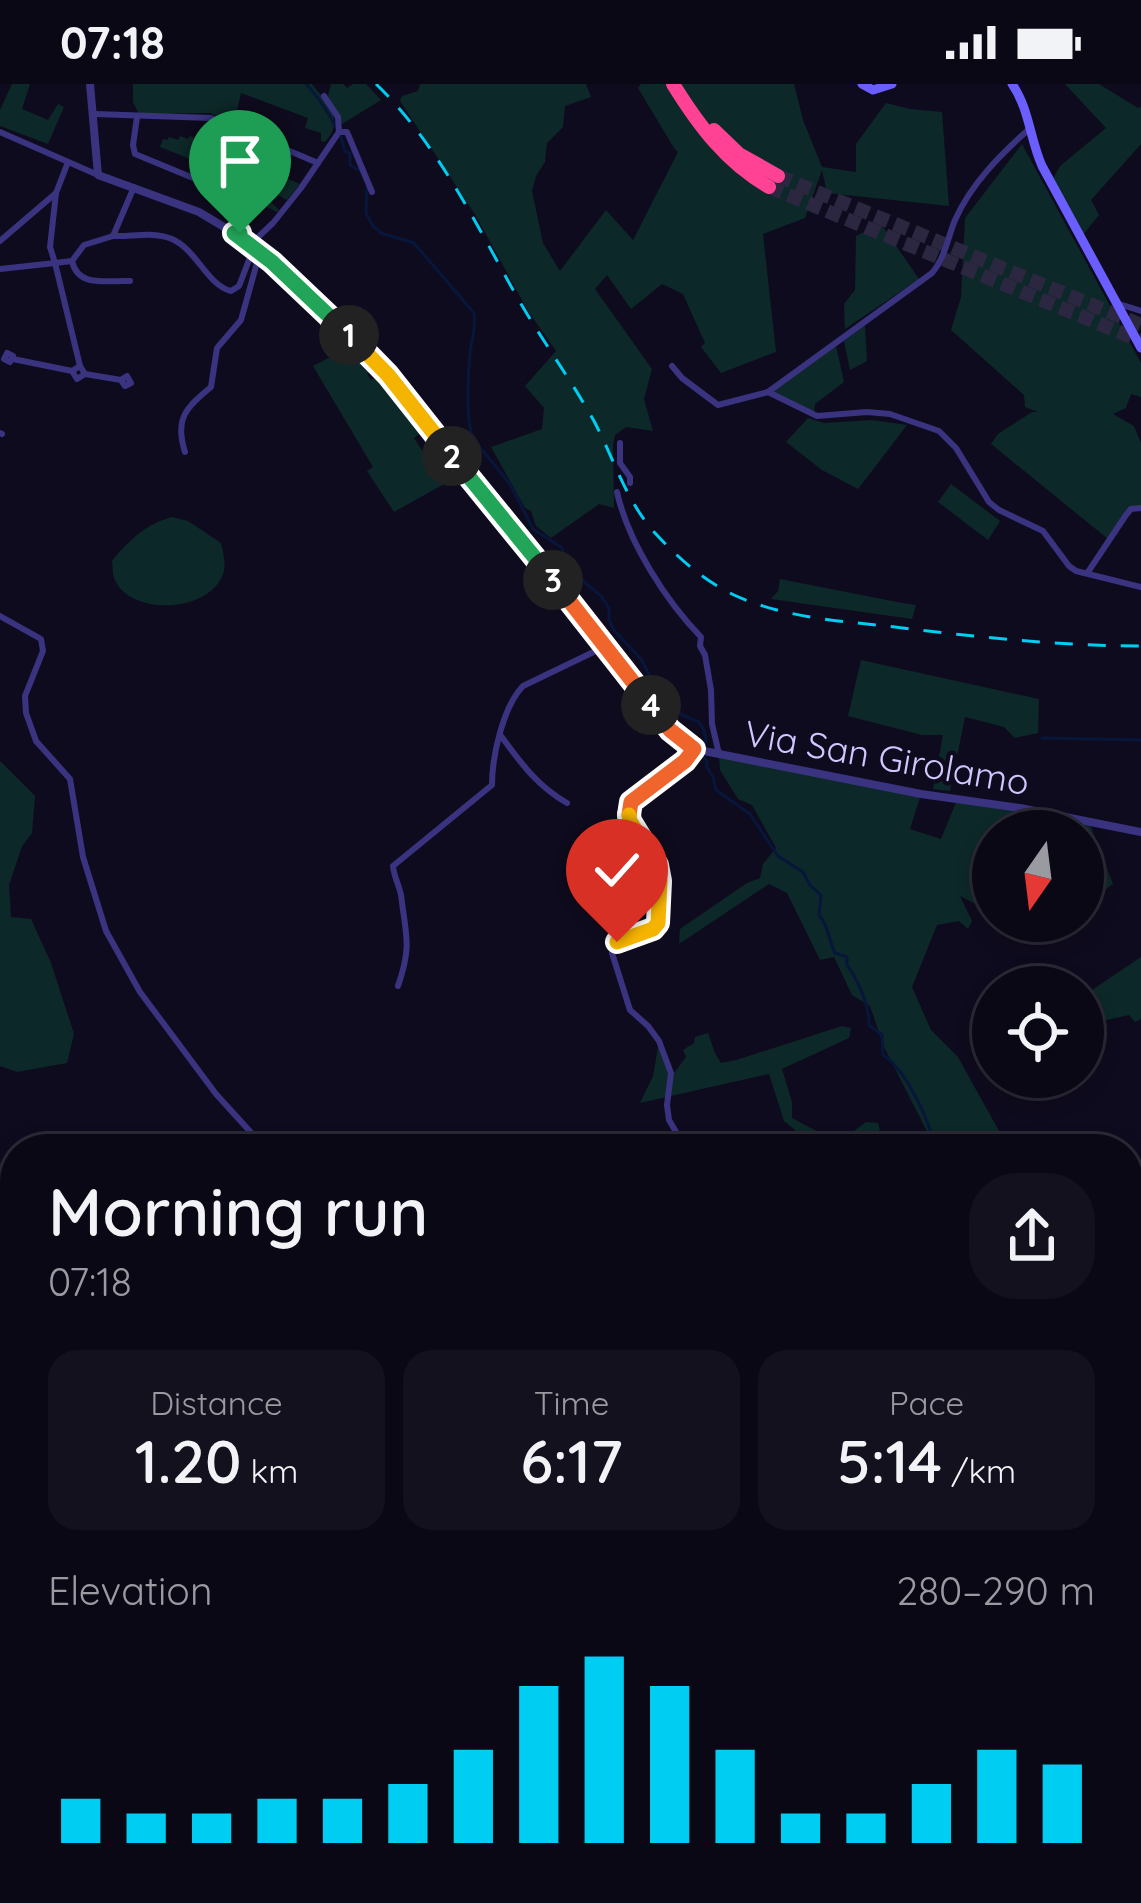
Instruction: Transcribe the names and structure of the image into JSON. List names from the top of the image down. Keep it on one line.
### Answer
{"streets":{"street":["Via San Girolamo"]},"north":"bottom","page":{"status":"07:18","pins":["1","2","3","4"],"heading":["Morning run","07:18"],"stats":[["Distance","1.20 km"],["Time","6:17"],["Pace","5:14 /km"]],"chart":["Elevation","280–290 m"]}}
